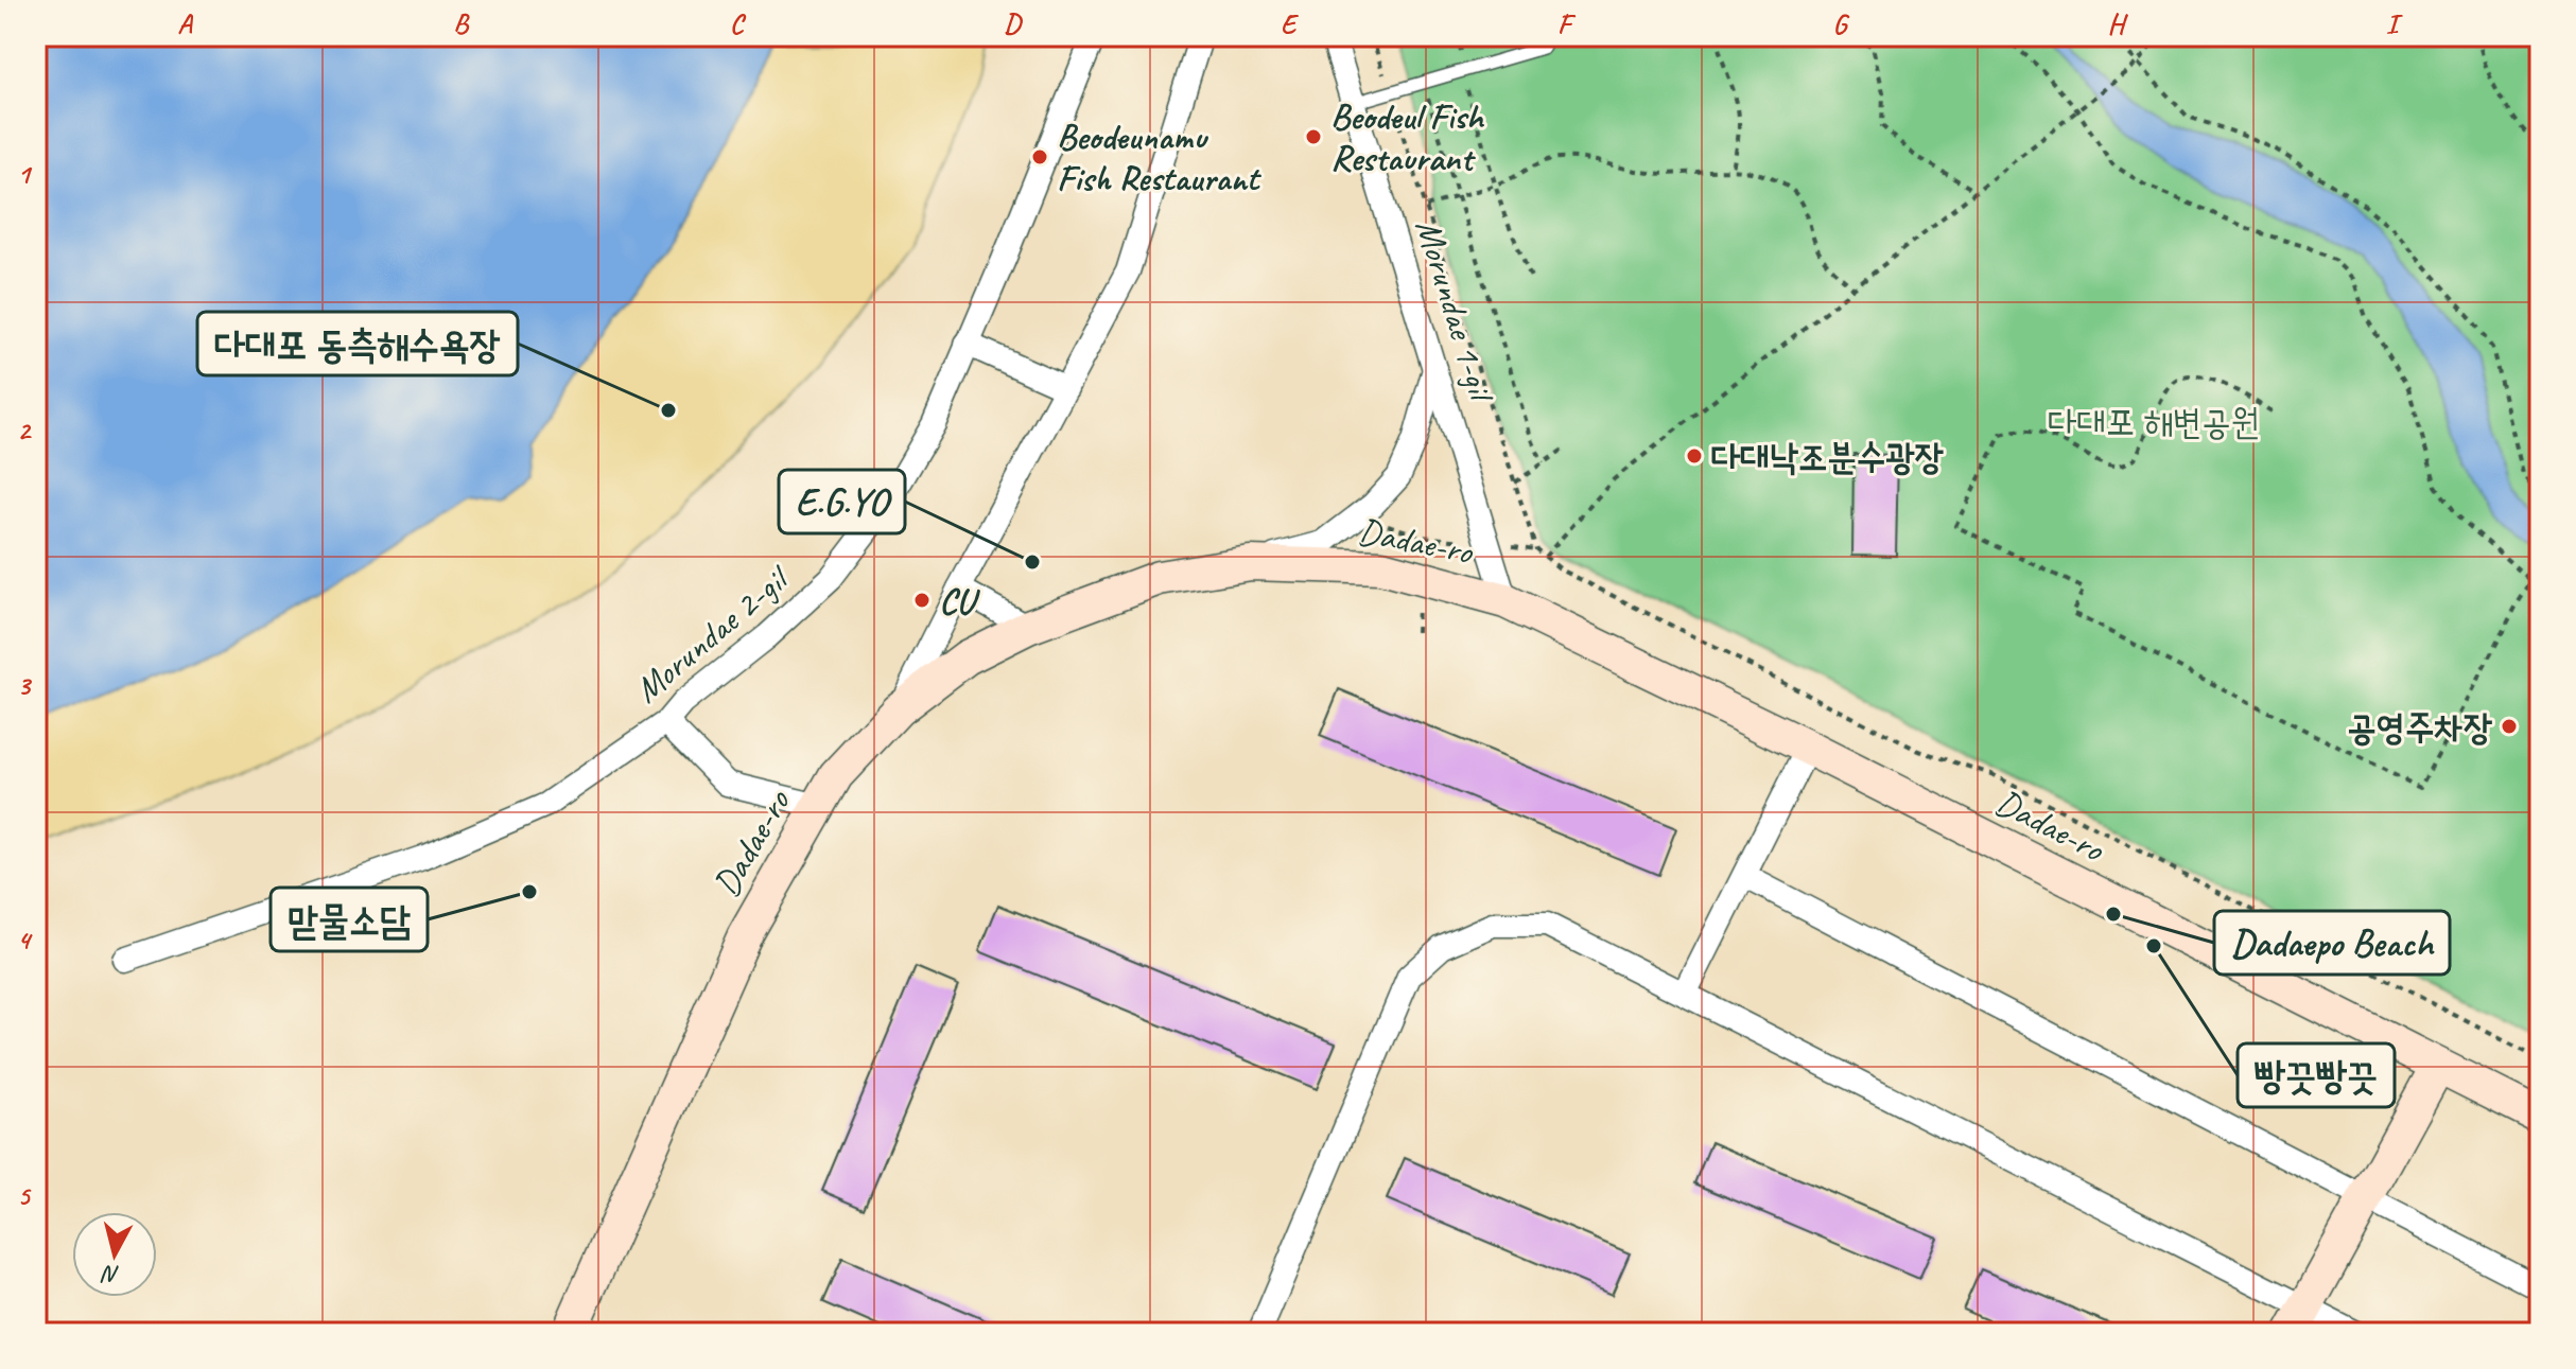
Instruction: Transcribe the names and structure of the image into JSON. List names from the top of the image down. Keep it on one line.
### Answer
{"streets":{"main road":["Dadae-ro"],"street":["Morundae 1-gil","Morundae 2-gil"]},"crossings":[["Morundae 1-gil","Dadae-ro"]],"parks":["다대포 해변공원"],"places":["Beodeul Fish Restaurant","Beodeunamu Fish Restaurant","다대포 동측해수욕장","다대낙조분수광장","E.G.YO","CU","공영주차장","맏물소담","Dadaepo Beach","빵끗빵끗"],"north":"bottom","grid":{"columns":["A","B","C","D","E","F","G","H","I"],"rows":["1","2","3","4","5"]}}
